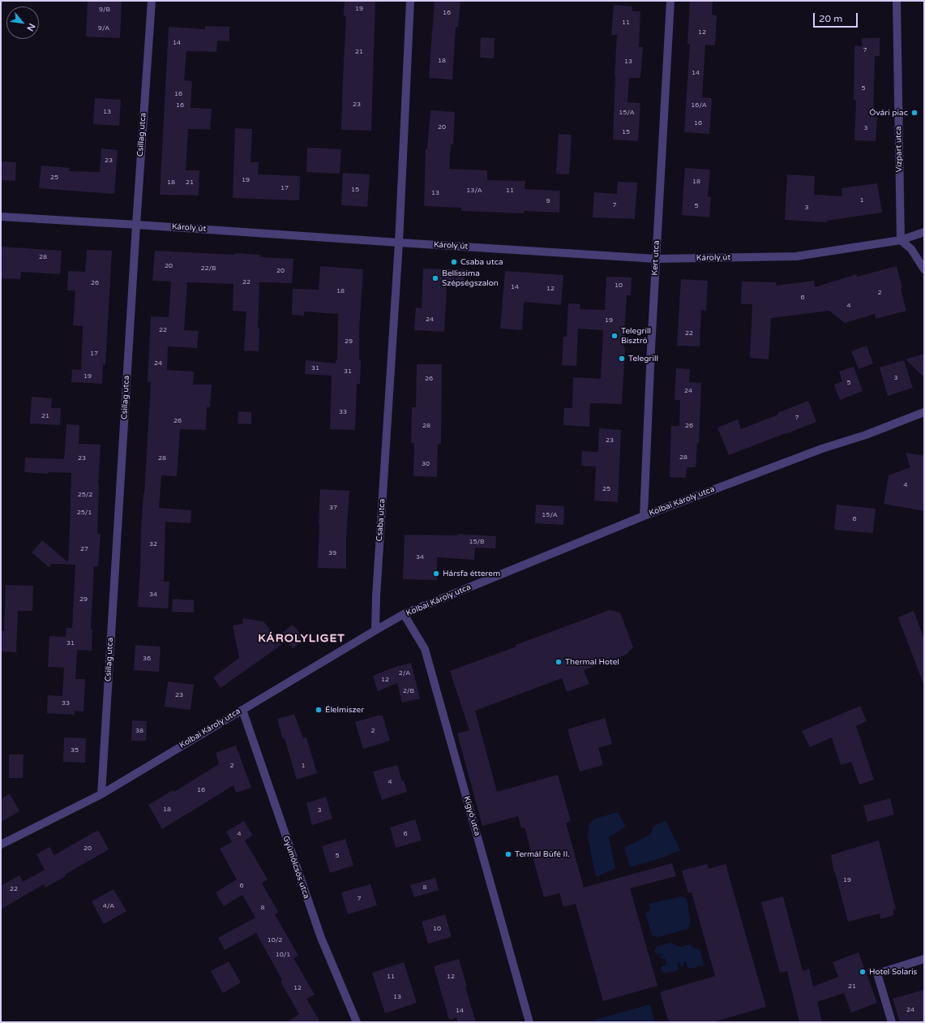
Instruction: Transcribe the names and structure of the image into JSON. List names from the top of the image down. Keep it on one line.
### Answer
{"streets":{"street":["Csillag utca","Vízpart utca","Károly út","Kert utca","Kolbai Károly utca","Csaba utca","Kígyó utca","Gyümölcsös utca"]},"crossings":[["Csillag utca","Károly út"],["Csillag utca","Kolbai Károly utca"],["Vízpart utca","Károly út"],["Károly út","Kert utca"],["Károly út","Csaba utca"],["Kert utca","Kolbai Károly utca"],["Kolbai Károly utca","Csaba utca"],["Kolbai Károly utca","Kígyó utca"],["Kolbai Károly utca","Gyümölcsös utca"]],"districts":["KÁROLYLIGET"],"places":["Óvári piac","Csaba utca","Bellissima Szépségszalon","Telegrill Bisztró","Telegrill","Hársfa étterem","Thermal Hotel","Élelmiszer","Termál Büfé II.","Hotel Solaris"],"house_numbers":["19","9/B","16","11","9/A","12","14","7","21","18","13","14","5","16","23","16","16/A","13","15/A","16","20","3","15","23","25","19","18","18","21","17","15","13/A","11","13","1","9","7","5","3","28","20","22/B","20","22","26","10","14","12","18","2","6","4","24","19","22","22","29","17","24","31","31","19","3","26","5","24","33","21","7","26","28","26","23","28","23","28","30","4","25","25/2","37","25/1","15/A","6","15/B","32","27","39","34","34","29","31","36","2/A","12","2/B","23","33","38","2","35","2","1","4","16","18","3","4","6","20","5","19","6","8","22","7","4/A","8","10","10/2","10/1","11","12","21","12","13","24","14"],"scale_bar":"20 m","north":"bottom right"}
